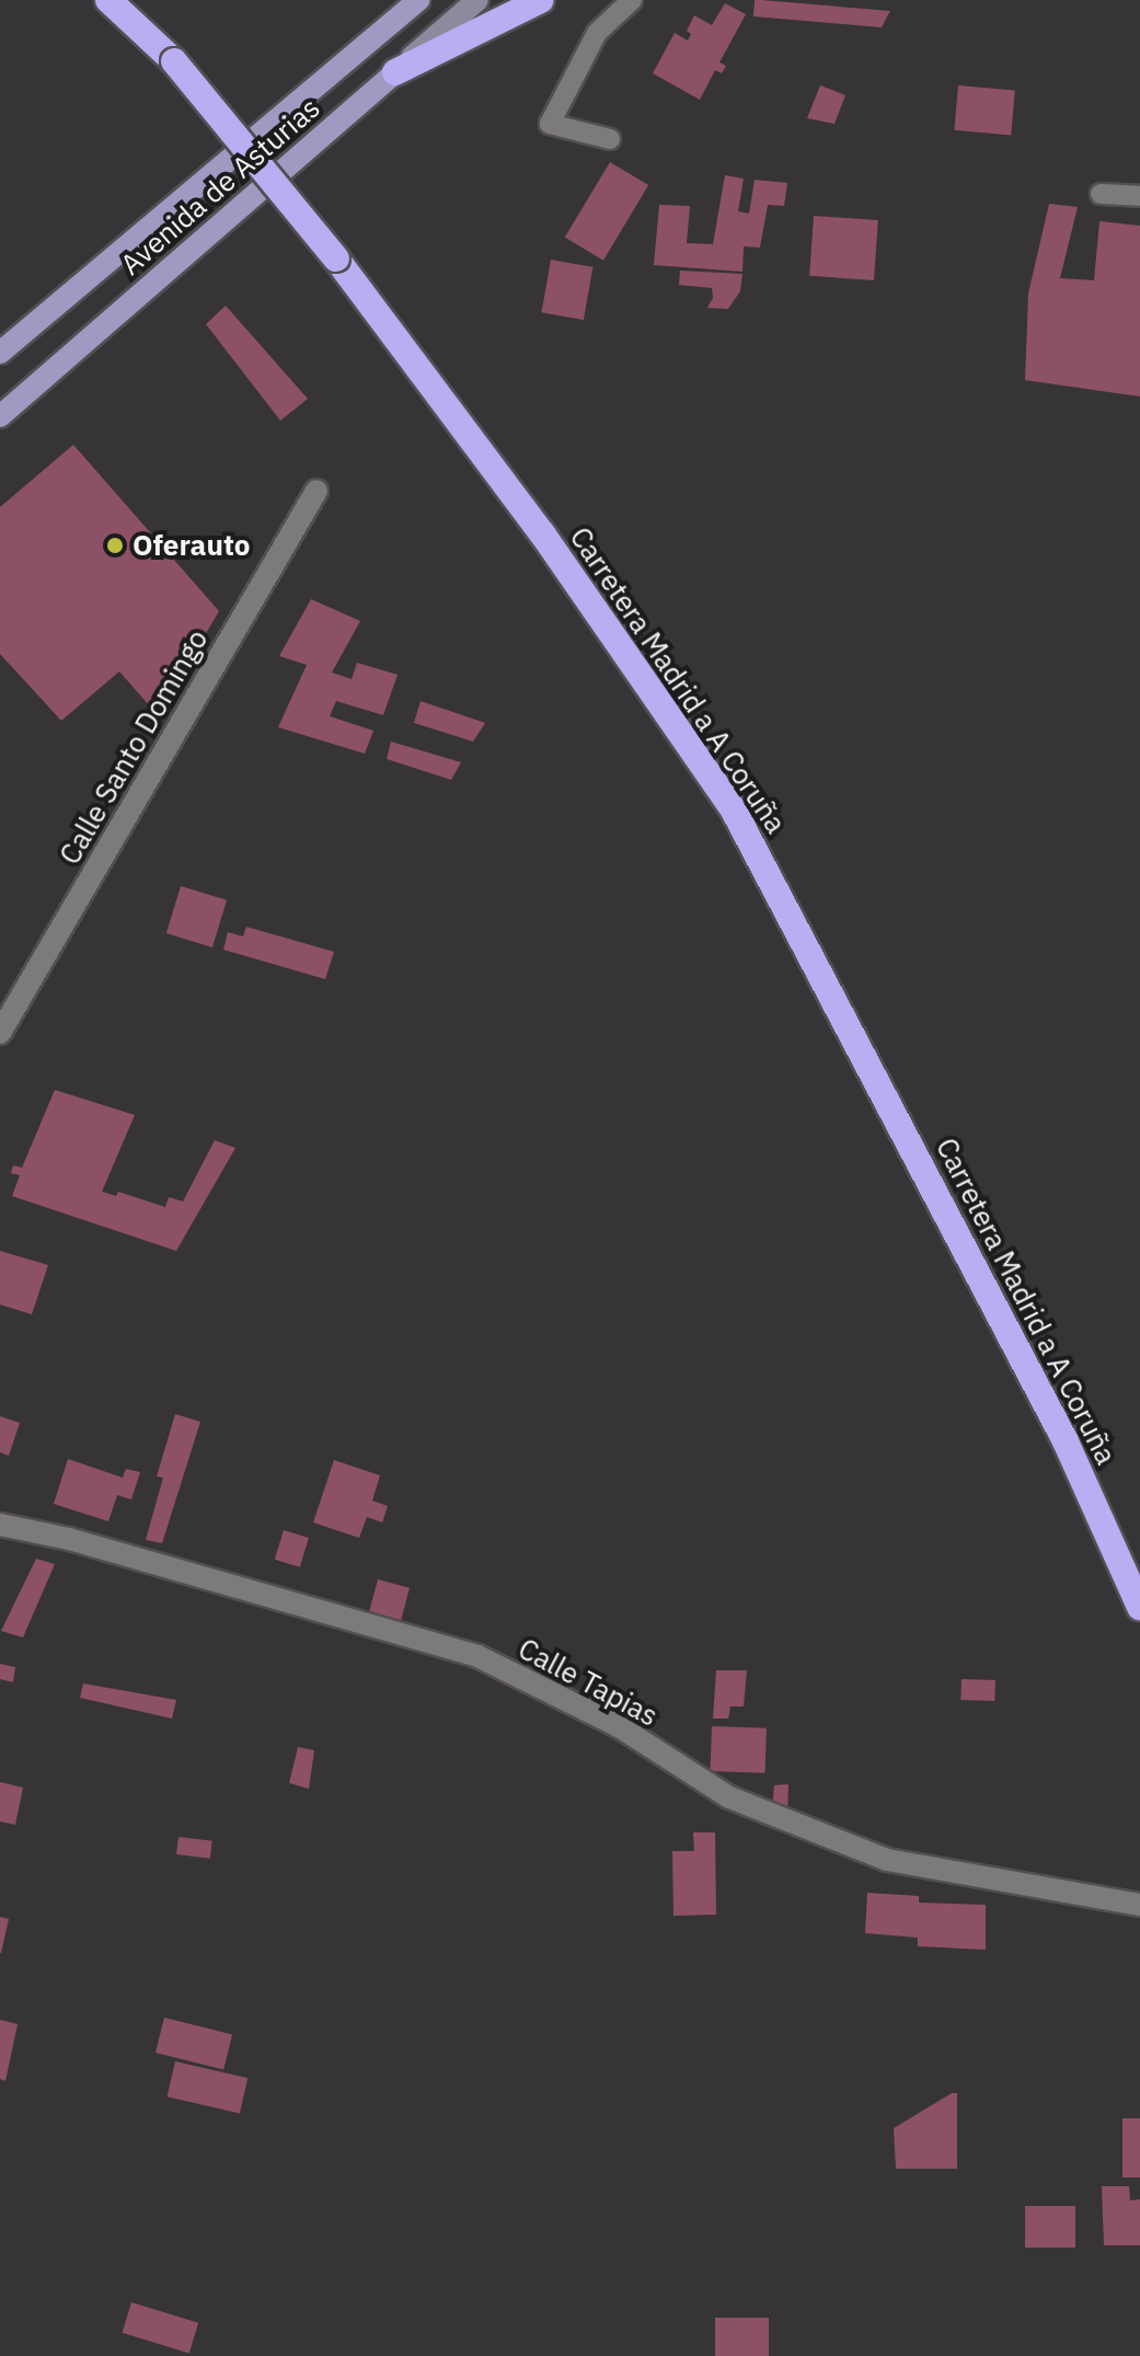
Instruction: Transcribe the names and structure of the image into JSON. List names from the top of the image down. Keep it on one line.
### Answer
{"streets":{"highway":["Carretera Madrid a A Coruña"],"main road":["Avenida de Asturias"],"street":["Calle Santo Domingo","Calle Tapias"]},"places":["Oferauto"]}
